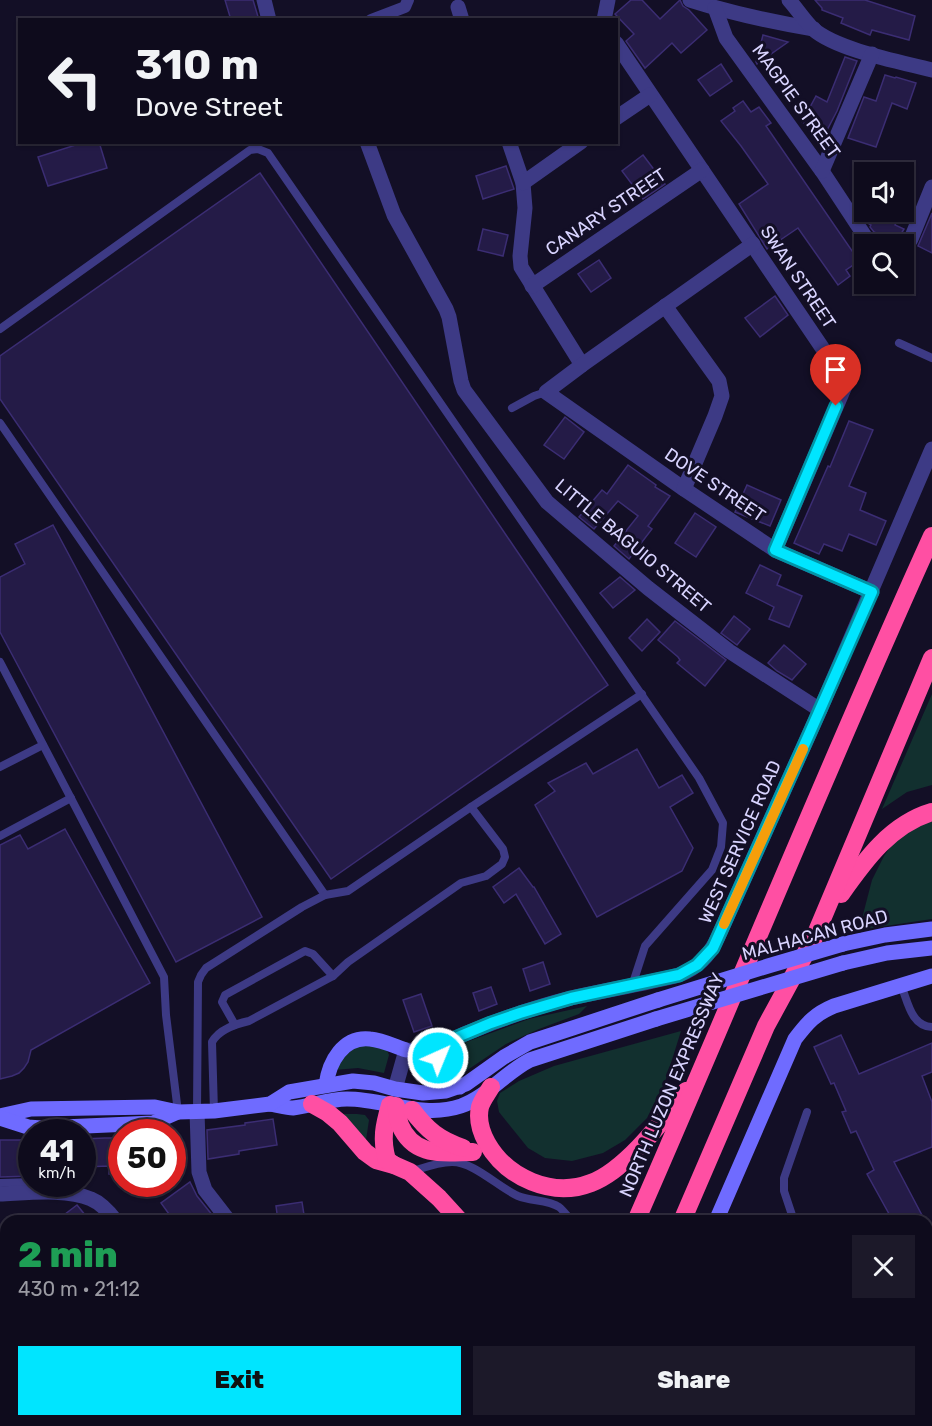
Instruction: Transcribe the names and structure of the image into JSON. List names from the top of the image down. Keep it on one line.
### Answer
{"streets":{"highway":["NORTH LUZON EXPRESSWAY"],"main road":["MALHACAN ROAD"],"street":["MAGPIE STREET","CANARY STREET","SWAN STREET","DOVE STREET","LITTLE BAGUIO STREET","WEST SERVICE ROAD"]},"crossings":[["CANARY STREET","SWAN STREET"],["SWAN STREET","DOVE STREET"],["DOVE STREET","WEST SERVICE ROAD"],["LITTLE BAGUIO STREET","WEST SERVICE ROAD"]],"page":{"turn":["310 m","Dove Street"],"speed":"41 km/h","limit":"50","heading":["2 min","430 m · 21:12"],"buttons":["Exit","Share"]}}
